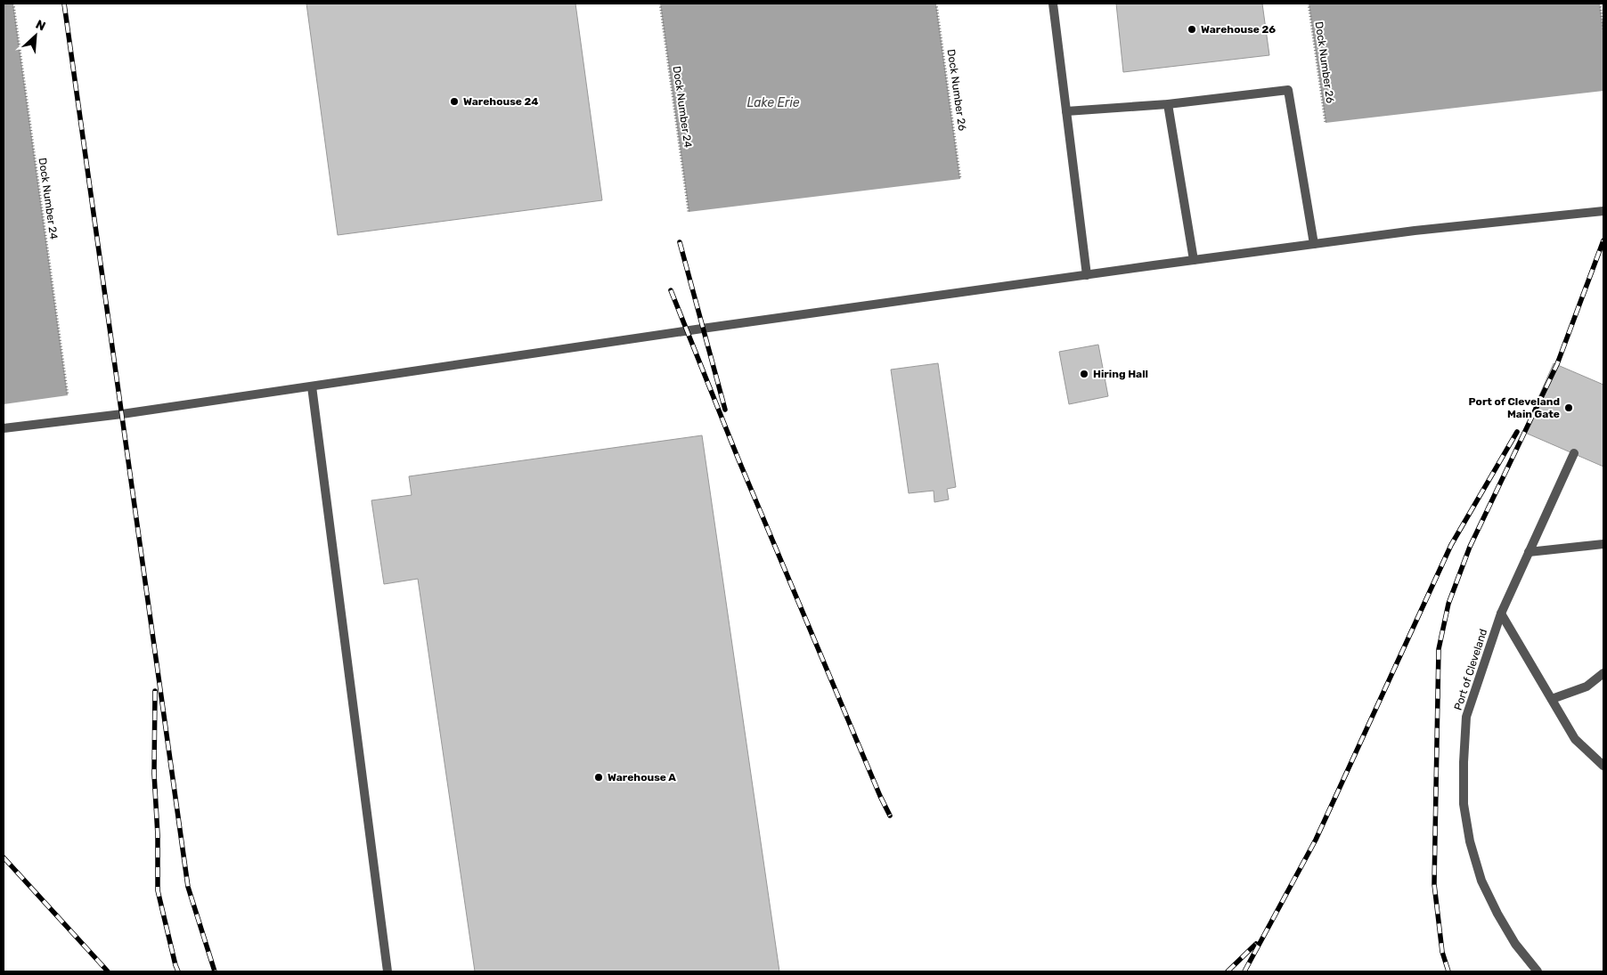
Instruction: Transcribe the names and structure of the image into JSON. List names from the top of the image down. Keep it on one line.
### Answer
{"streets":{"lane":["Port of Cleveland"],"path":["Dock Number 26","Dock Number 24"]},"water":["Lake Erie"],"places":["Warehouse 26","Warehouse 24","Hiring Hall","Port of Cleveland Main Gate","Warehouse A"],"north":"top right"}
